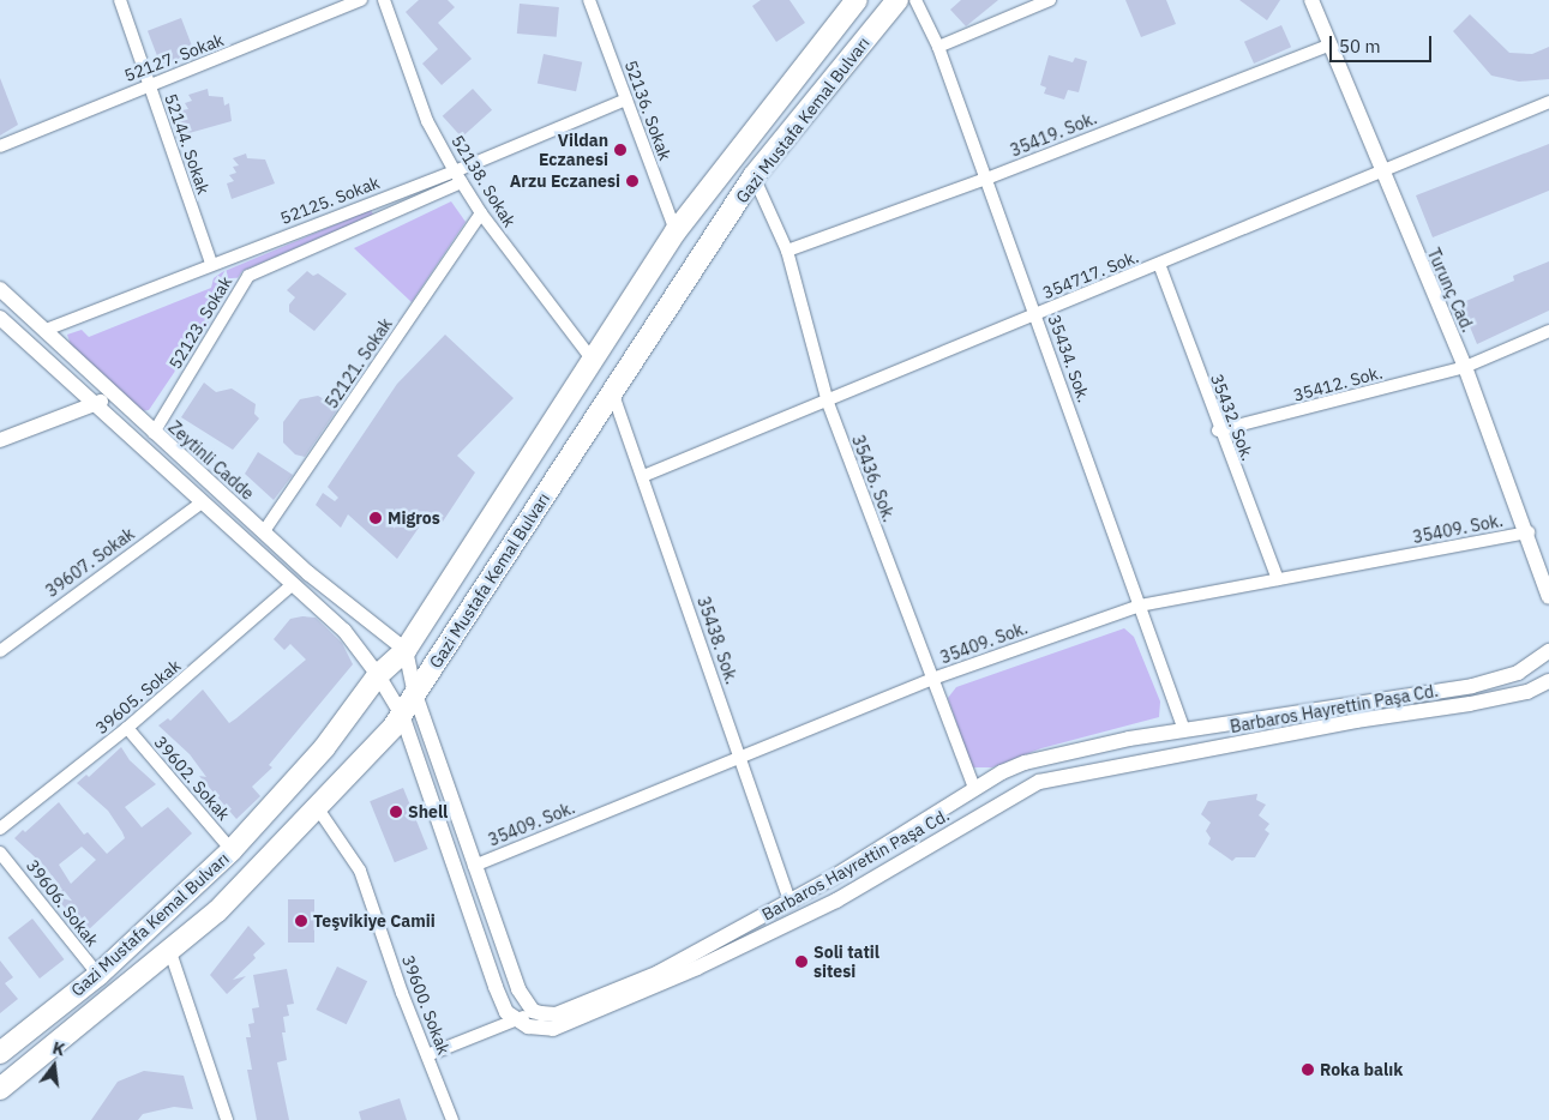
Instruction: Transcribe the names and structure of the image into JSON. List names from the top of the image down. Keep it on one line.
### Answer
{"streets":{"highway":["Gazi Mustafa Kemal Bulvarı"],"street":["52127. Sokak","52136. Sokak","35419. Sok.","52144. Sokak","52138. Sokak","52125. Sokak","354717. Sok.","Turunç Cad.","52123. Sokak","35434. Sok.","52121. Sokak","35412. Sok.","35432. Sok.","Zeytinli Cadde","35436. Sok.","35409. Sok.","39607. Sokak","35438. Sok.","39605. Sokak","Barbaros Hayrettin Paşa Cd.","39602. Sokak","39606. Sokak","39600. Sokak"]},"crossings":[["52127. Sokak","52144. Sokak"],["52136. Sokak","Gazi Mustafa Kemal Bulvarı"],["52136. Sokak","52125. Sokak"],["Gazi Mustafa Kemal Bulvarı","52138. Sokak"],["Gazi Mustafa Kemal Bulvarı","Zeytinli Cadde"],["Gazi Mustafa Kemal Bulvarı","35436. Sok."],["Gazi Mustafa Kemal Bulvarı","35438. Sok."],["Gazi Mustafa Kemal Bulvarı","39602. Sokak"],["Gazi Mustafa Kemal Bulvarı","39606. Sokak"],["Gazi Mustafa Kemal Bulvarı","39600. Sokak"],["35419. Sok.","Turunç Cad."],["35419. Sok.","35434. Sok."],["35419. Sok.","35436. Sok."],["52144. Sokak","52125. Sokak"],["52138. Sokak","52125. Sokak"],["52138. Sokak","52123. Sokak"],["52138. Sokak","52121. Sokak"],["52125. Sokak","52123. Sokak"],["52125. Sokak","Zeytinli Cadde"],["354717. Sok.","Turunç Cad."],["354717. Sok.","35434. Sok."],["354717. Sok.","35432. Sok."],["354717. Sok.","35436. Sok."],["354717. Sok.","35438. Sok."],["Turunç Cad.","35412. Sok."],["Turunç Cad.","35409. Sok."],["52123. Sokak","Zeytinli Cadde"],["35434. Sok.","35409. Sok."],["52121. Sokak","Zeytinli Cadde"],["35412. Sok.","35432. Sok."],["35432. Sok.","35409. Sok."],["35436. Sok.","35409. Sok."],["35409. Sok.","35438. Sok."],["39605. Sokak","39602. Sokak"]],"places":["Vildan Eczanesi","Arzu Eczanesi","Migros","Shell","Teşvikiye Camii","Soli tatil sitesi","Roka balık"],"scale_bar":"50 m","north":"top"}
